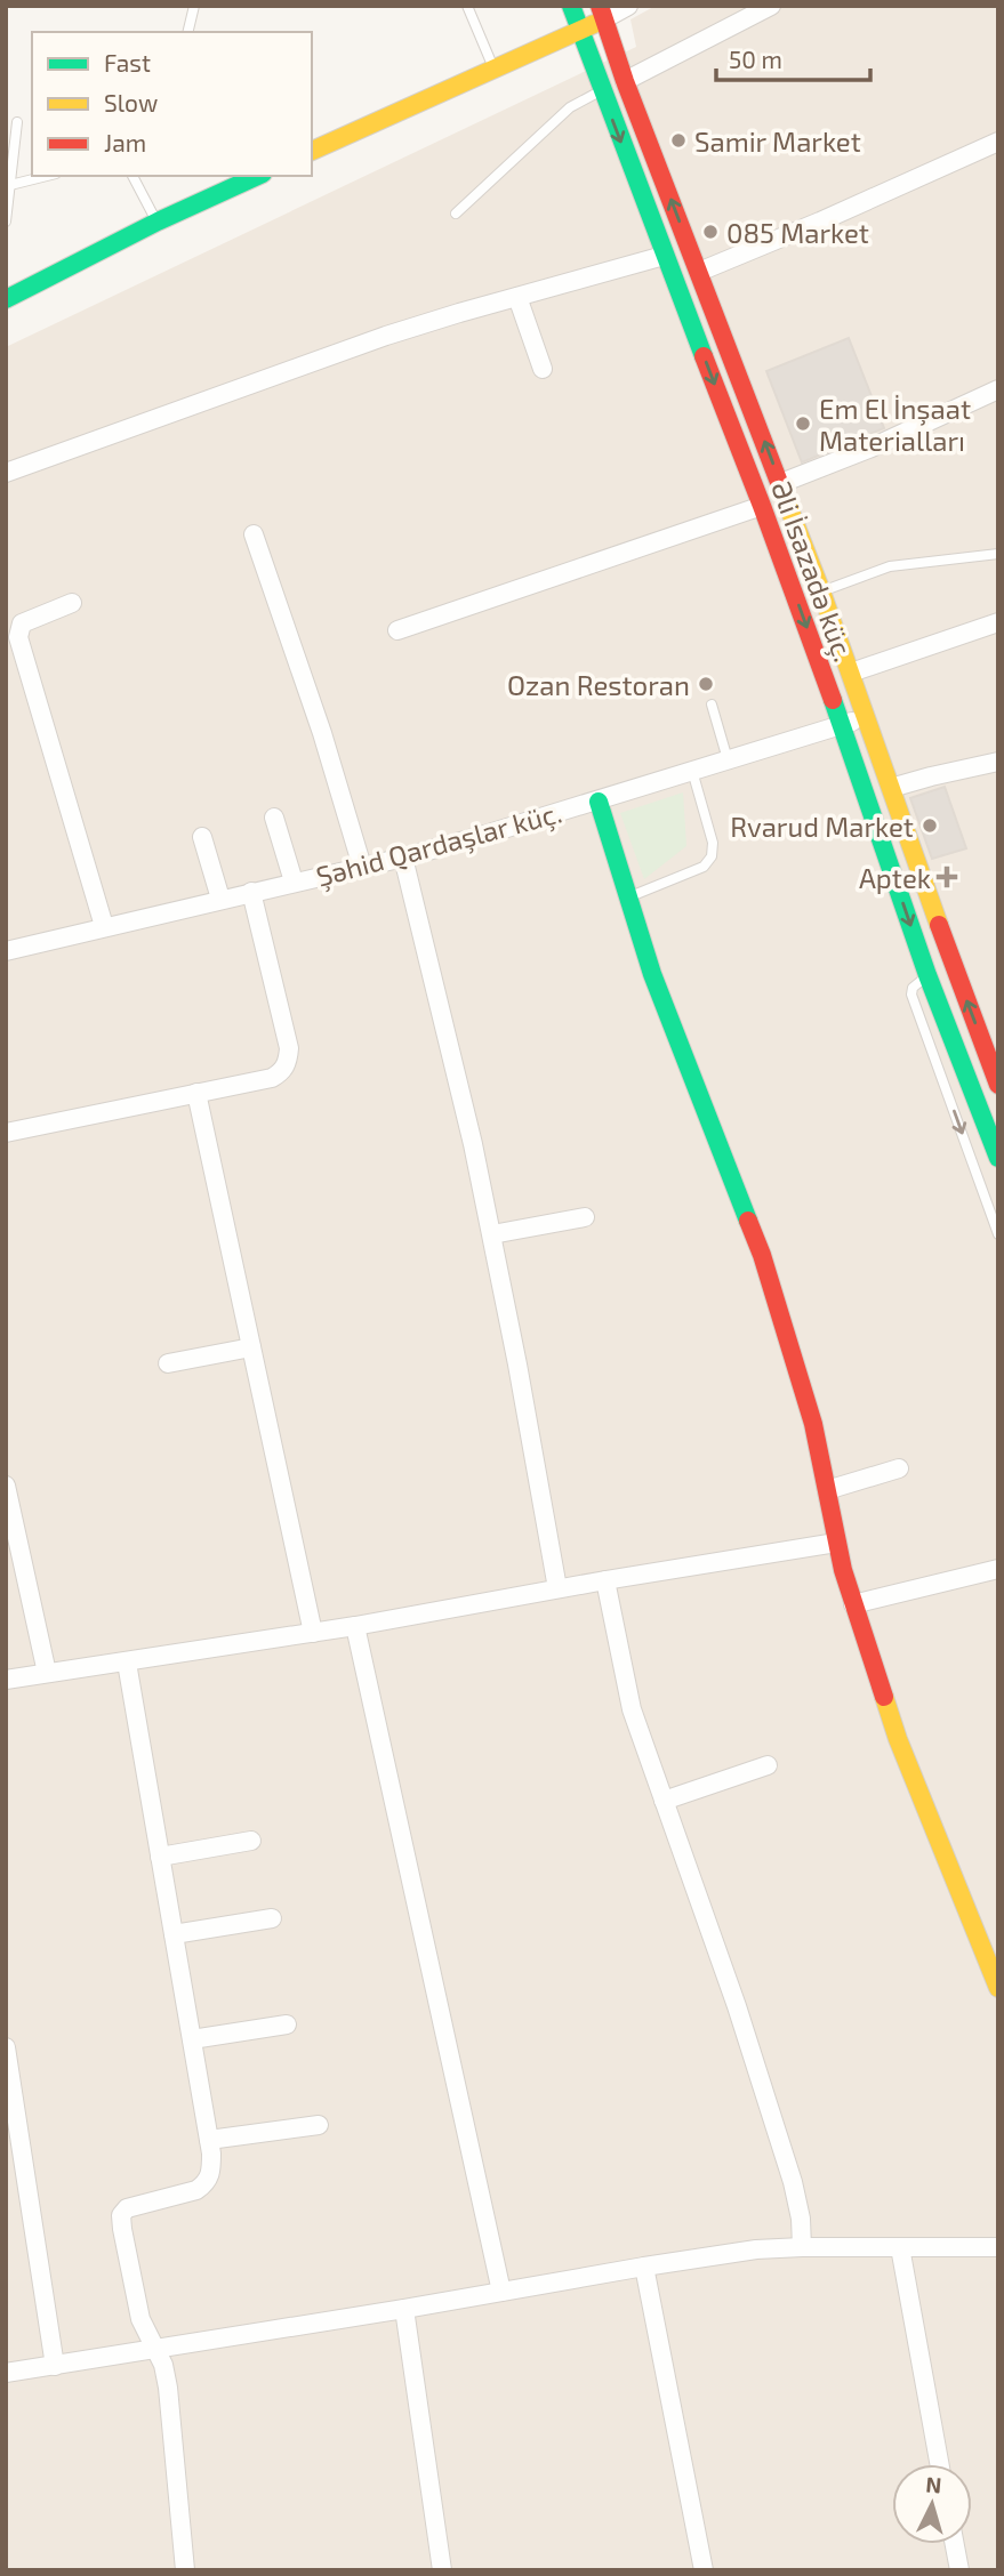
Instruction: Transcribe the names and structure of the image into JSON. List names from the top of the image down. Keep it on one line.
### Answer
{"streets":{"main road":["Əli İsazadə küç."],"street":["Şəhid Qardaşlar küç."]},"crossings":[["Əli İsazadə küç.","Şəhid Qardaşlar küç."]],"places":{"other":["Samir Market","085 Market","Em El İnşaat Materialları","Ozan Restoran","Rvarud Market"],"health":["Aptek"]},"legend":["Fast","Slow","Jam"],"scale_bar":"50 m","north":"top"}
